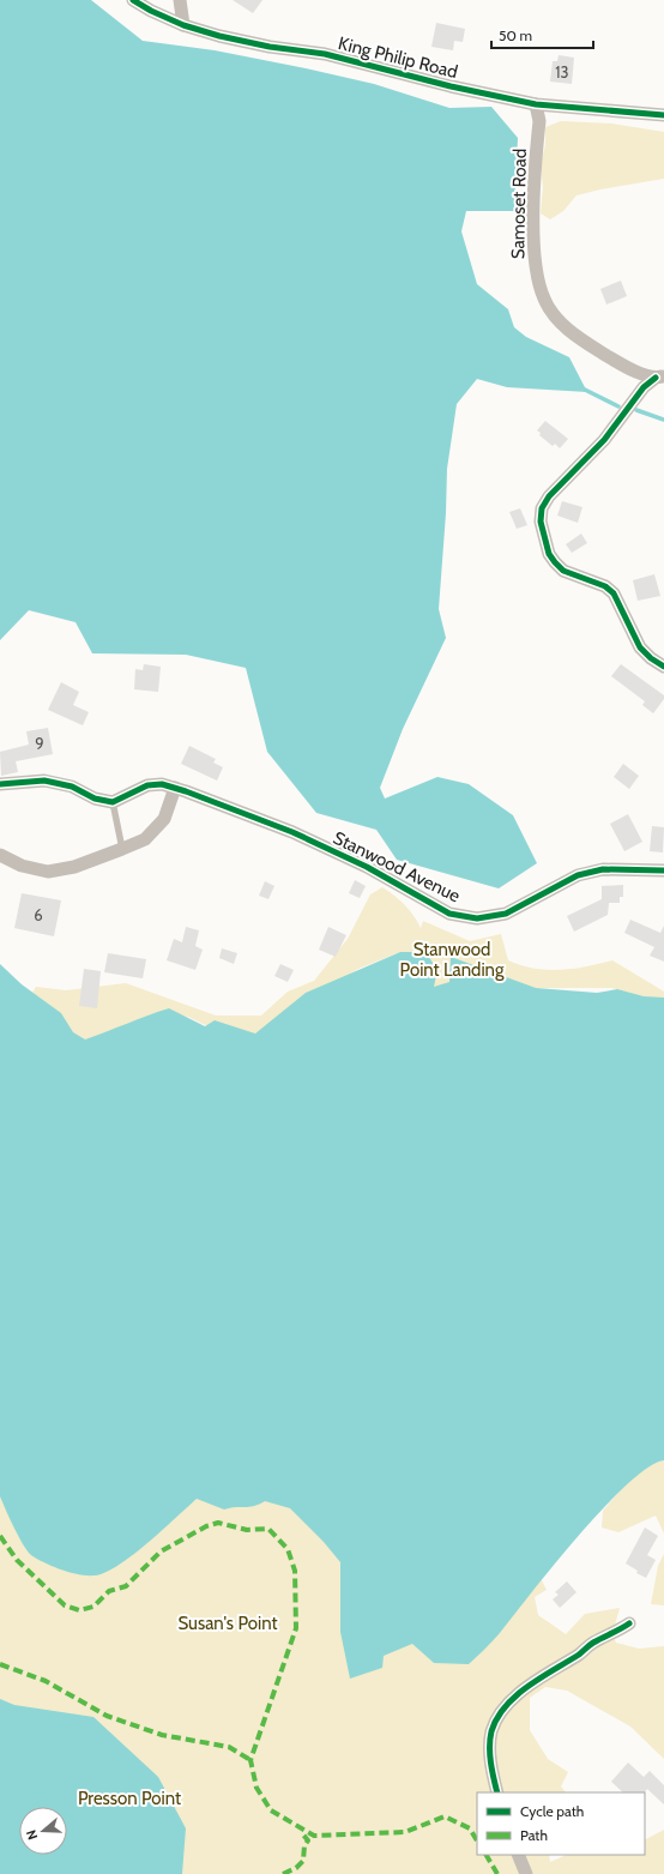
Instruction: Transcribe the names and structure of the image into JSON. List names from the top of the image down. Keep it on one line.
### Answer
{"streets":{"street":["King Philip Road","Samoset Road","Stanwood Avenue"]},"crossings":[["King Philip Road","Samoset Road"]],"parks":["Stanwood Point Landing","Susan's Point","Presson Point"],"house_numbers":["13","9","6"],"legend":["Cycle path","Path"],"scale_bar":"50 m","north":"left"}
